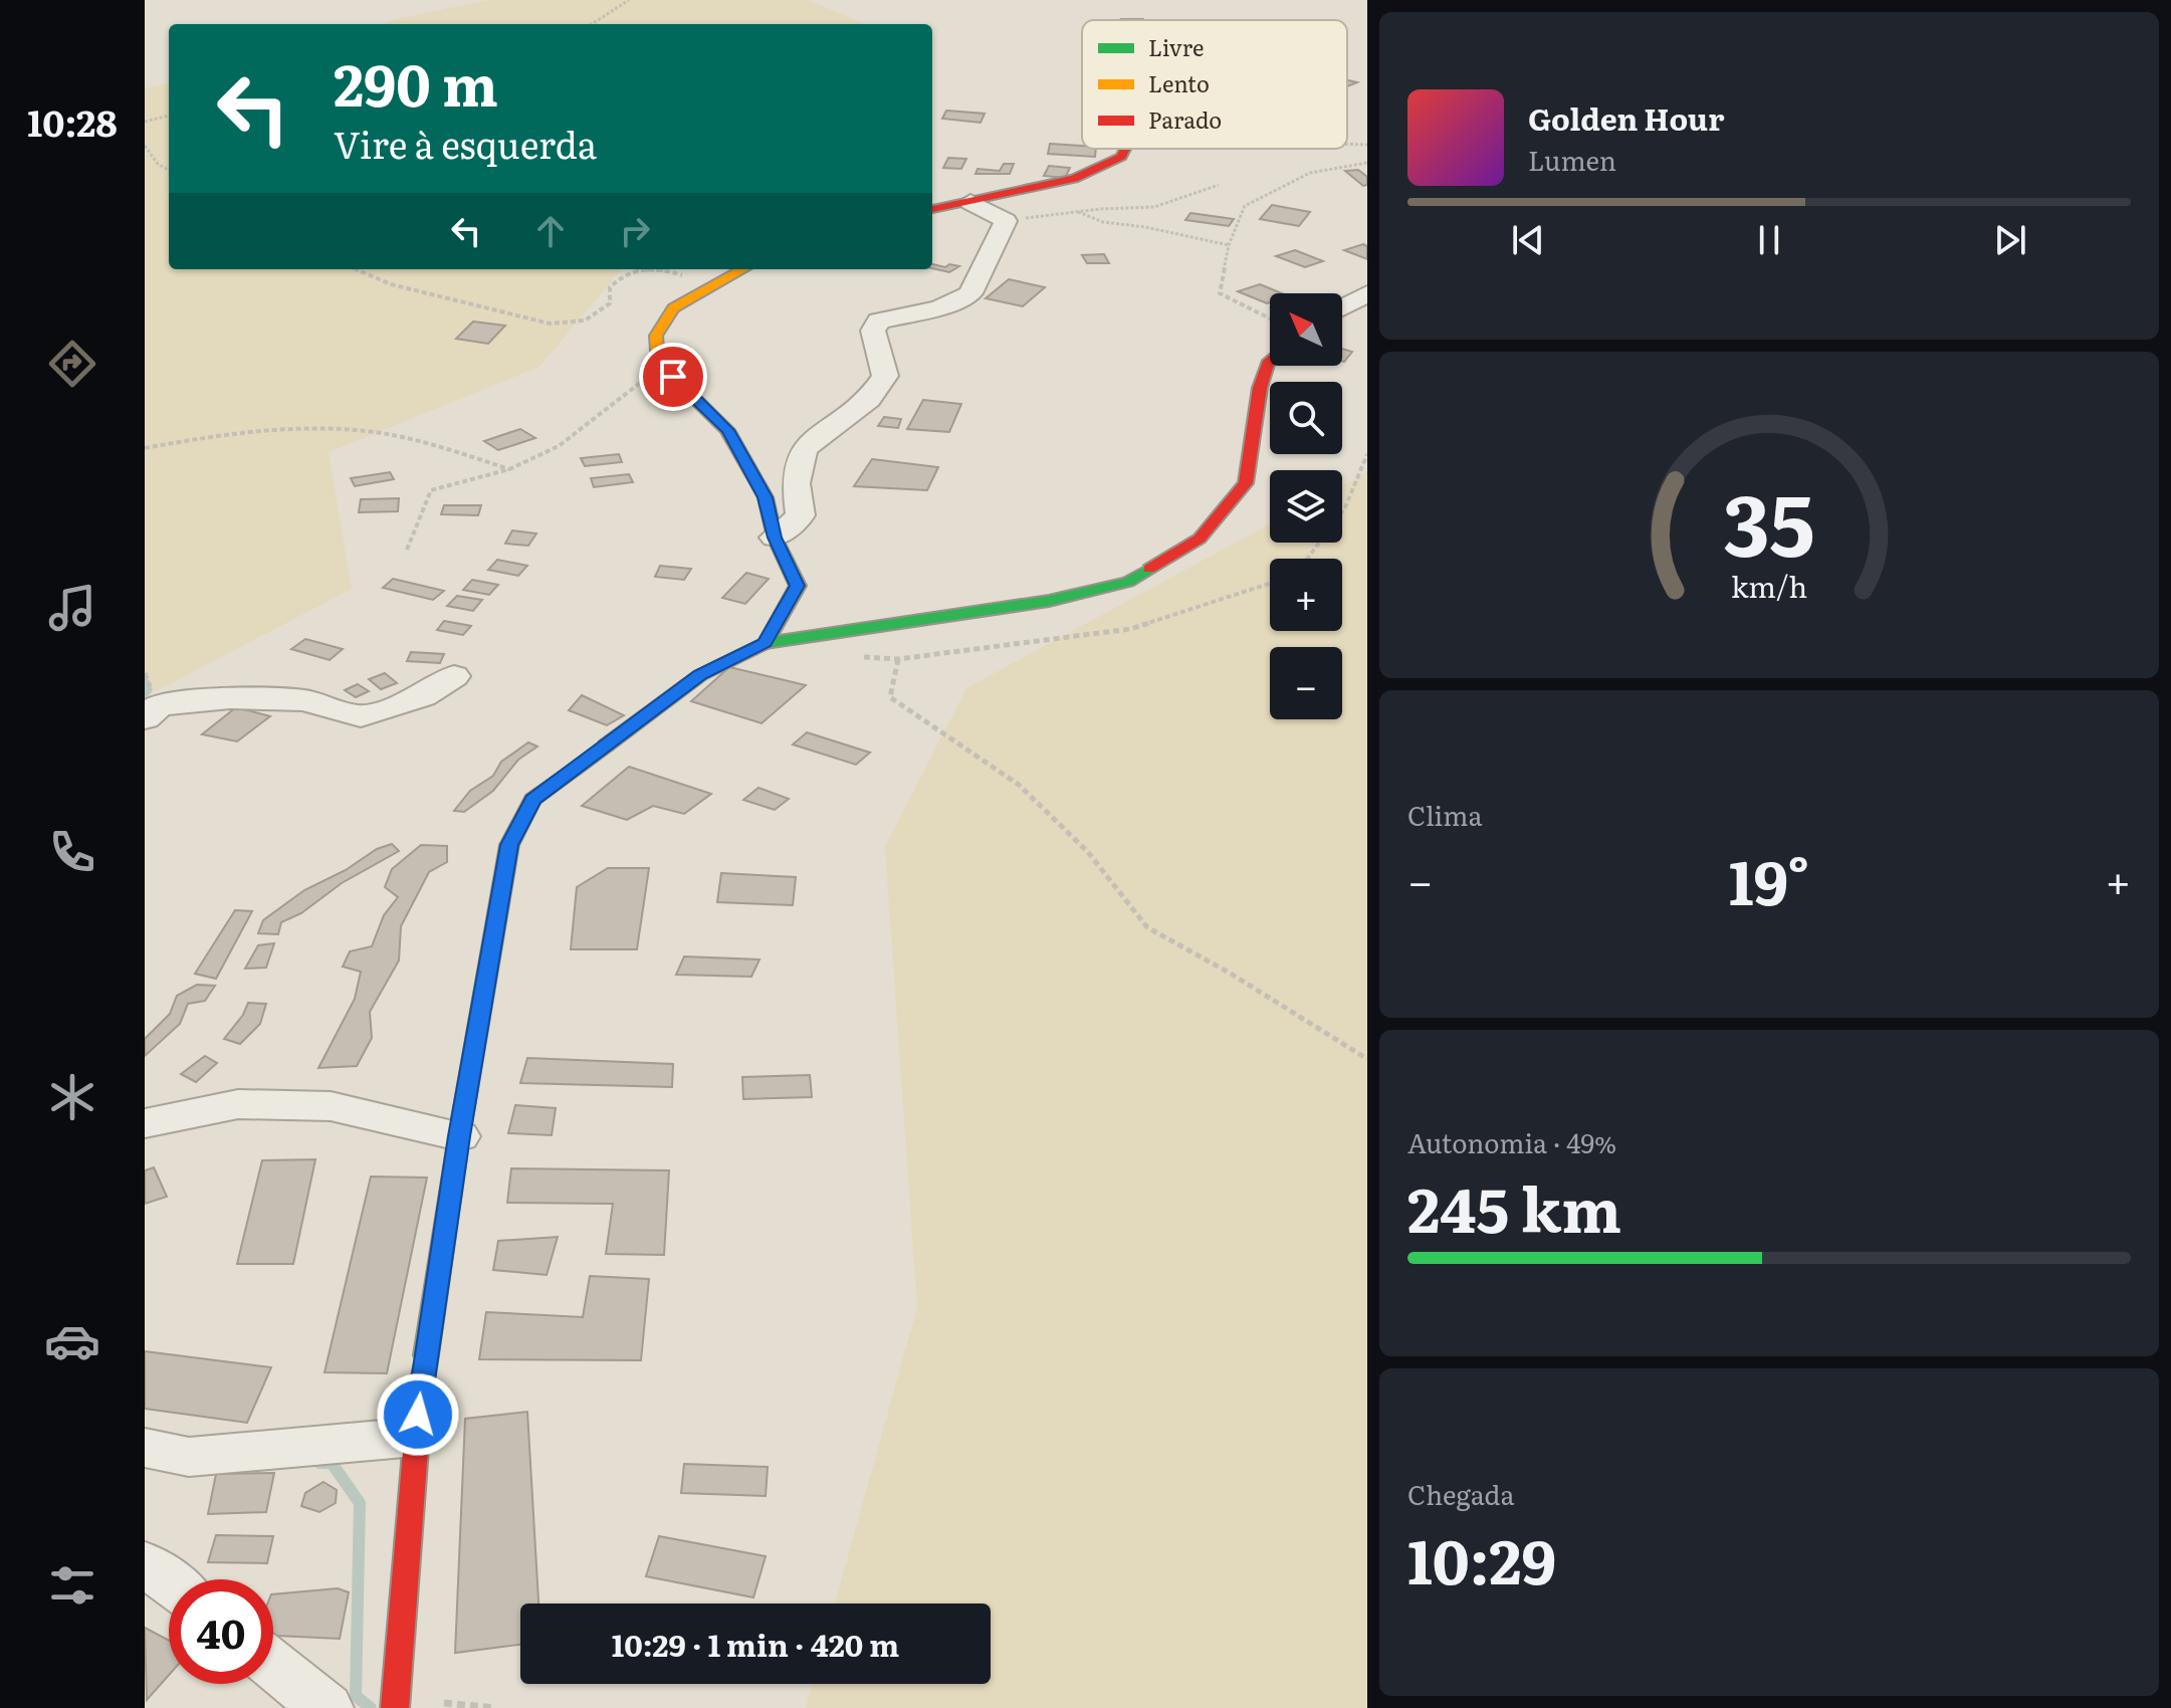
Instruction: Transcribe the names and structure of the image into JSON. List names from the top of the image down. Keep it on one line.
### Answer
{"legend":["Livre","Lento","Parado"],"north":"top left","page":{"tabs":"10:28","turn":["290 m","Vire à esquerda"],"song":["Golden Hour","Lumen"],"map_buttons":["+","−"],"tile":["Clima",["Autonomia · 49%","245 km"],["Chegada","10:29"]],"heat":["−","19°","+"],"limit":"40","trip":"10:29 · 1 min · 420 m","gauge":["35","km/h"]}}
